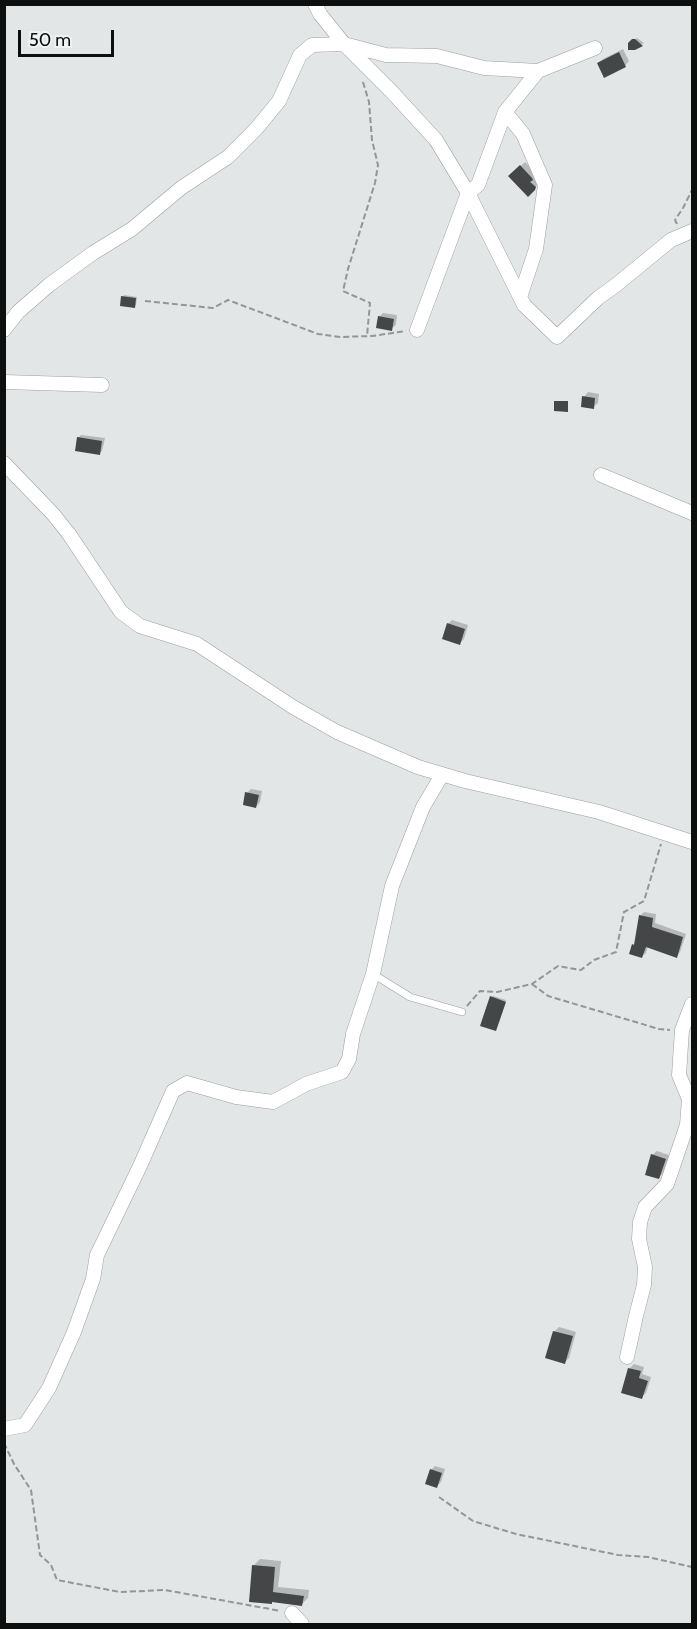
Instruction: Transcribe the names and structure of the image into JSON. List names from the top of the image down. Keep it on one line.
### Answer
{"scale_bar":"50 m"}
